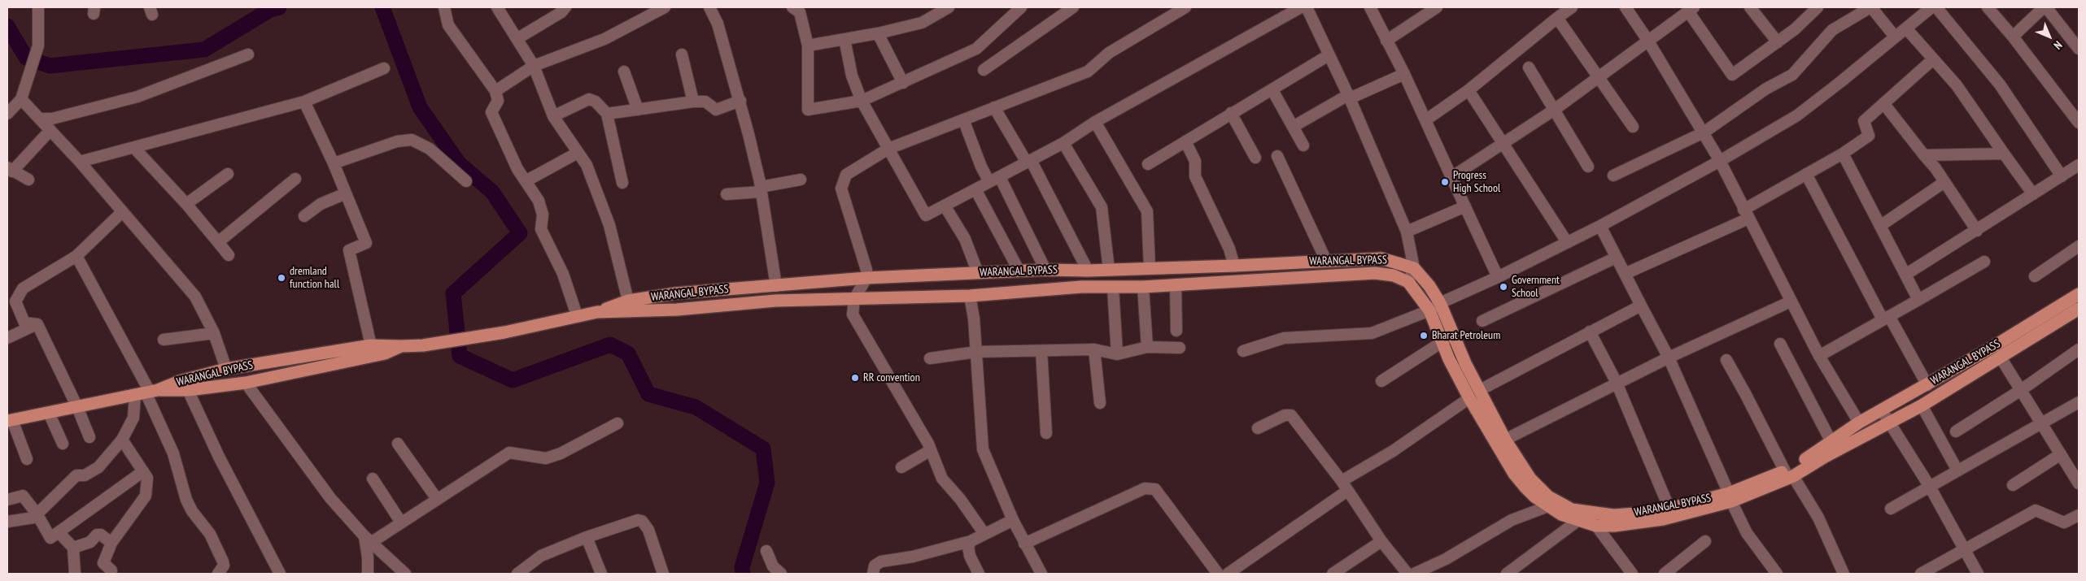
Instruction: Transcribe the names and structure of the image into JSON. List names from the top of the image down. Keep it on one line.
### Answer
{"streets":{"main road":["WARANGAL BYPASS"]},"places":["Progress High School","dremland function hall","Government School","Bharat Petroleum","RR convention"],"north":"bottom right"}
